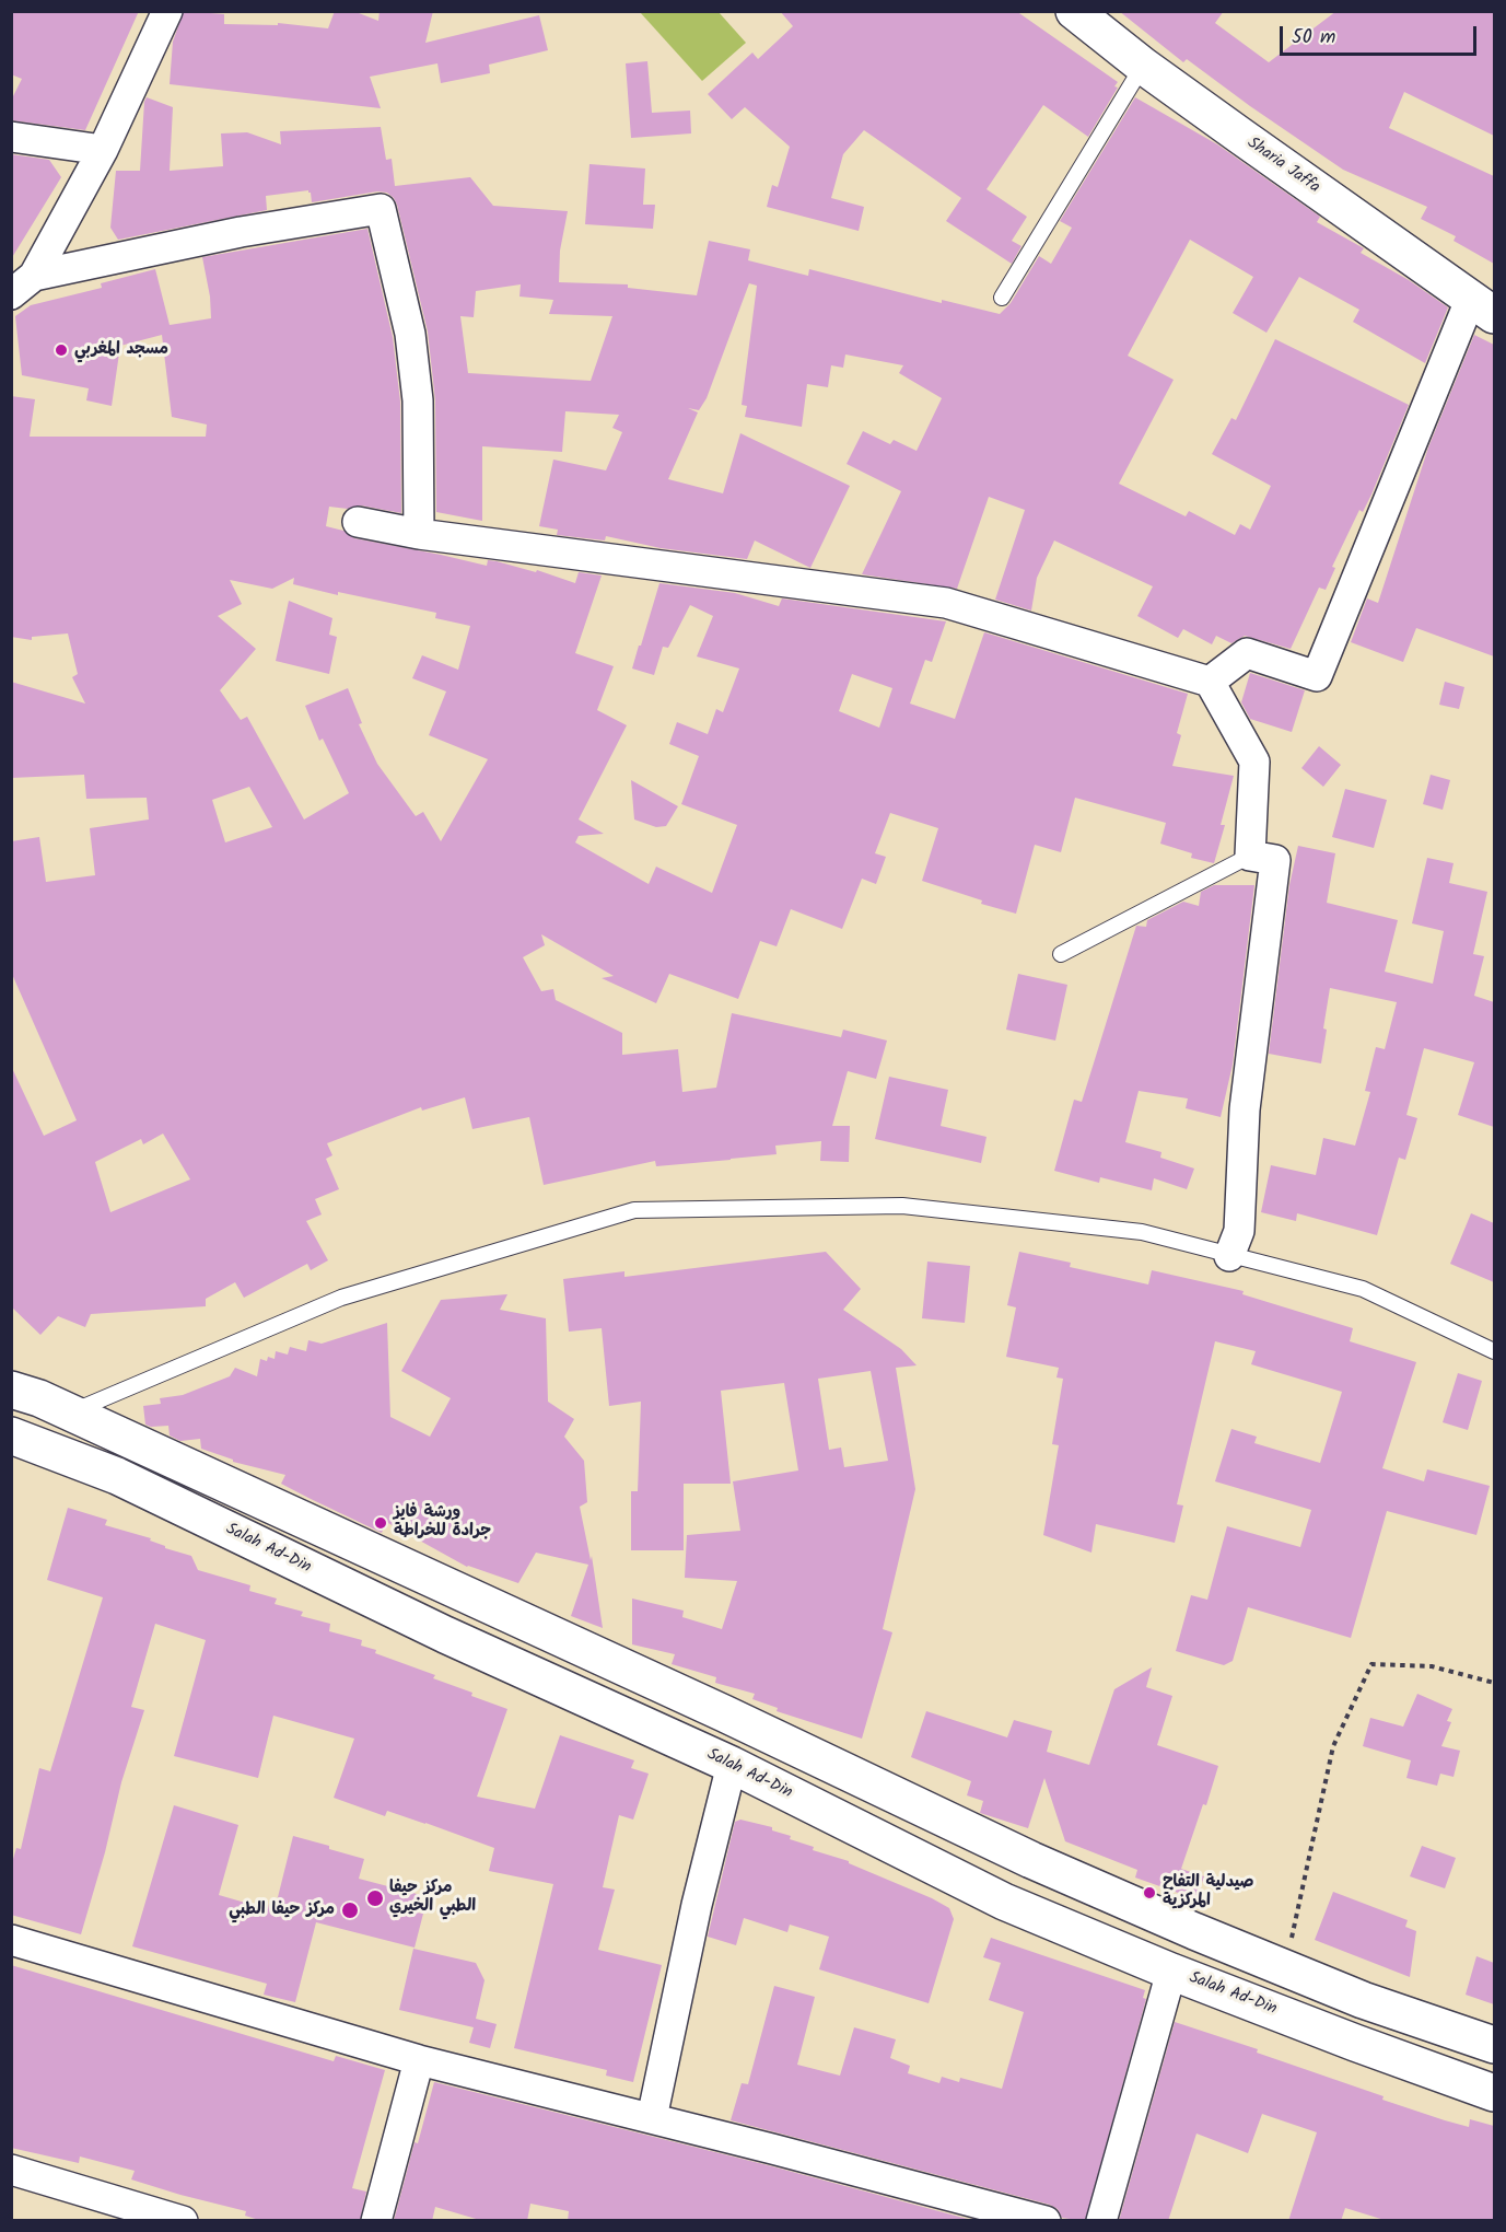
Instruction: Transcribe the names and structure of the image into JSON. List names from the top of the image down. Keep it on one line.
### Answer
{"streets":{"main road":["Sharia Jaffa","Salah Ad-Din"]},"places":["مسجد المغربي","ورشة فايز جرادة للخراطة","صيدلية التفاح المركزية","مركز حيفا الطبي الخيري","مركز حيفا الطبي"],"scale_bar":"50 m"}
